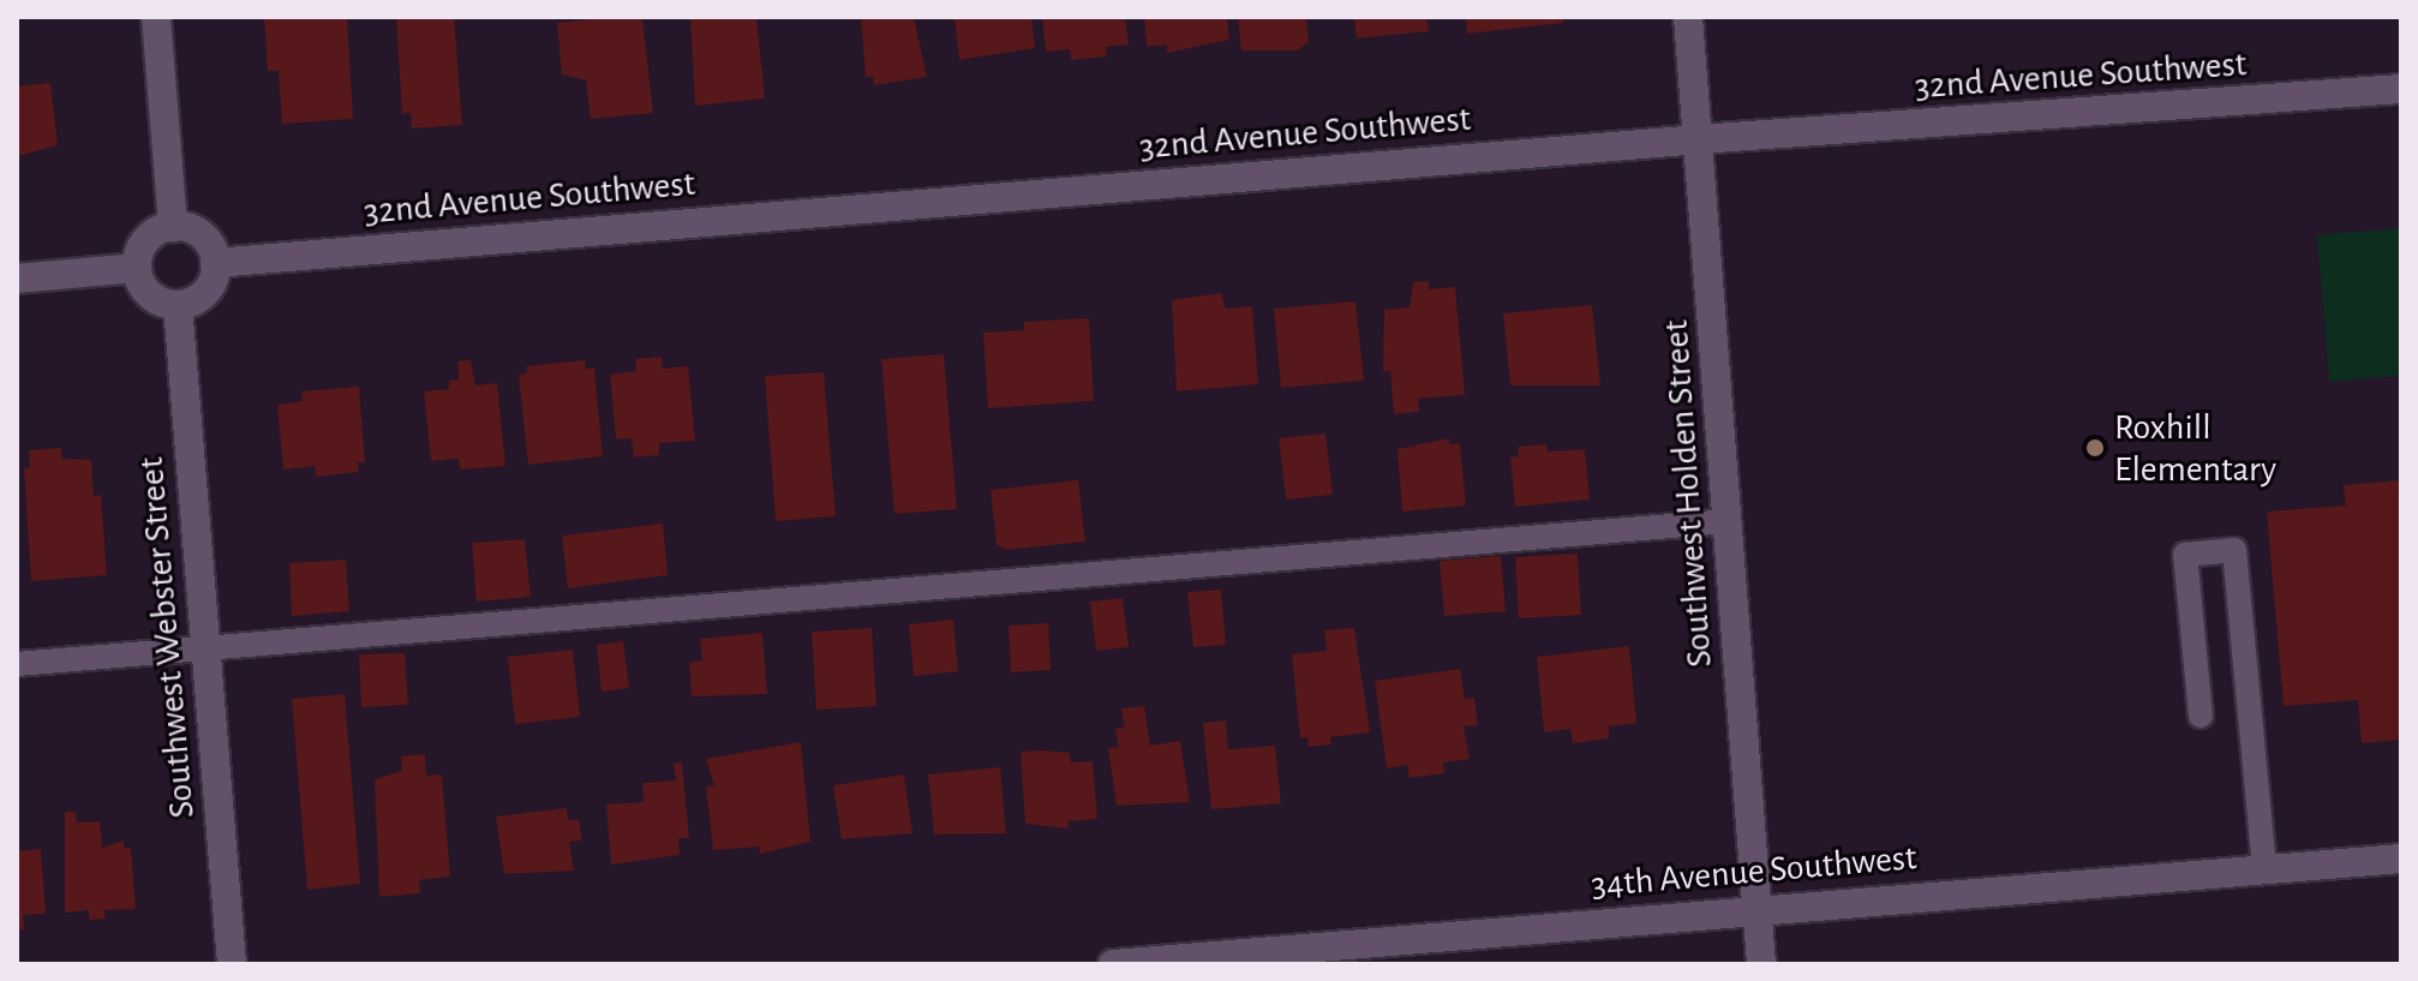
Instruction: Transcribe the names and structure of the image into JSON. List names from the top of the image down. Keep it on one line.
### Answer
{"streets":{"street":["32nd Avenue Southwest","Southwest Holden Street","Southwest Webster Street","34th Avenue Southwest"]},"crossings":[["32nd Avenue Southwest","Southwest Holden Street"],["32nd Avenue Southwest","Southwest Webster Street"],["Southwest Holden Street","34th Avenue Southwest"]],"places":["Roxhill Elementary"]}
